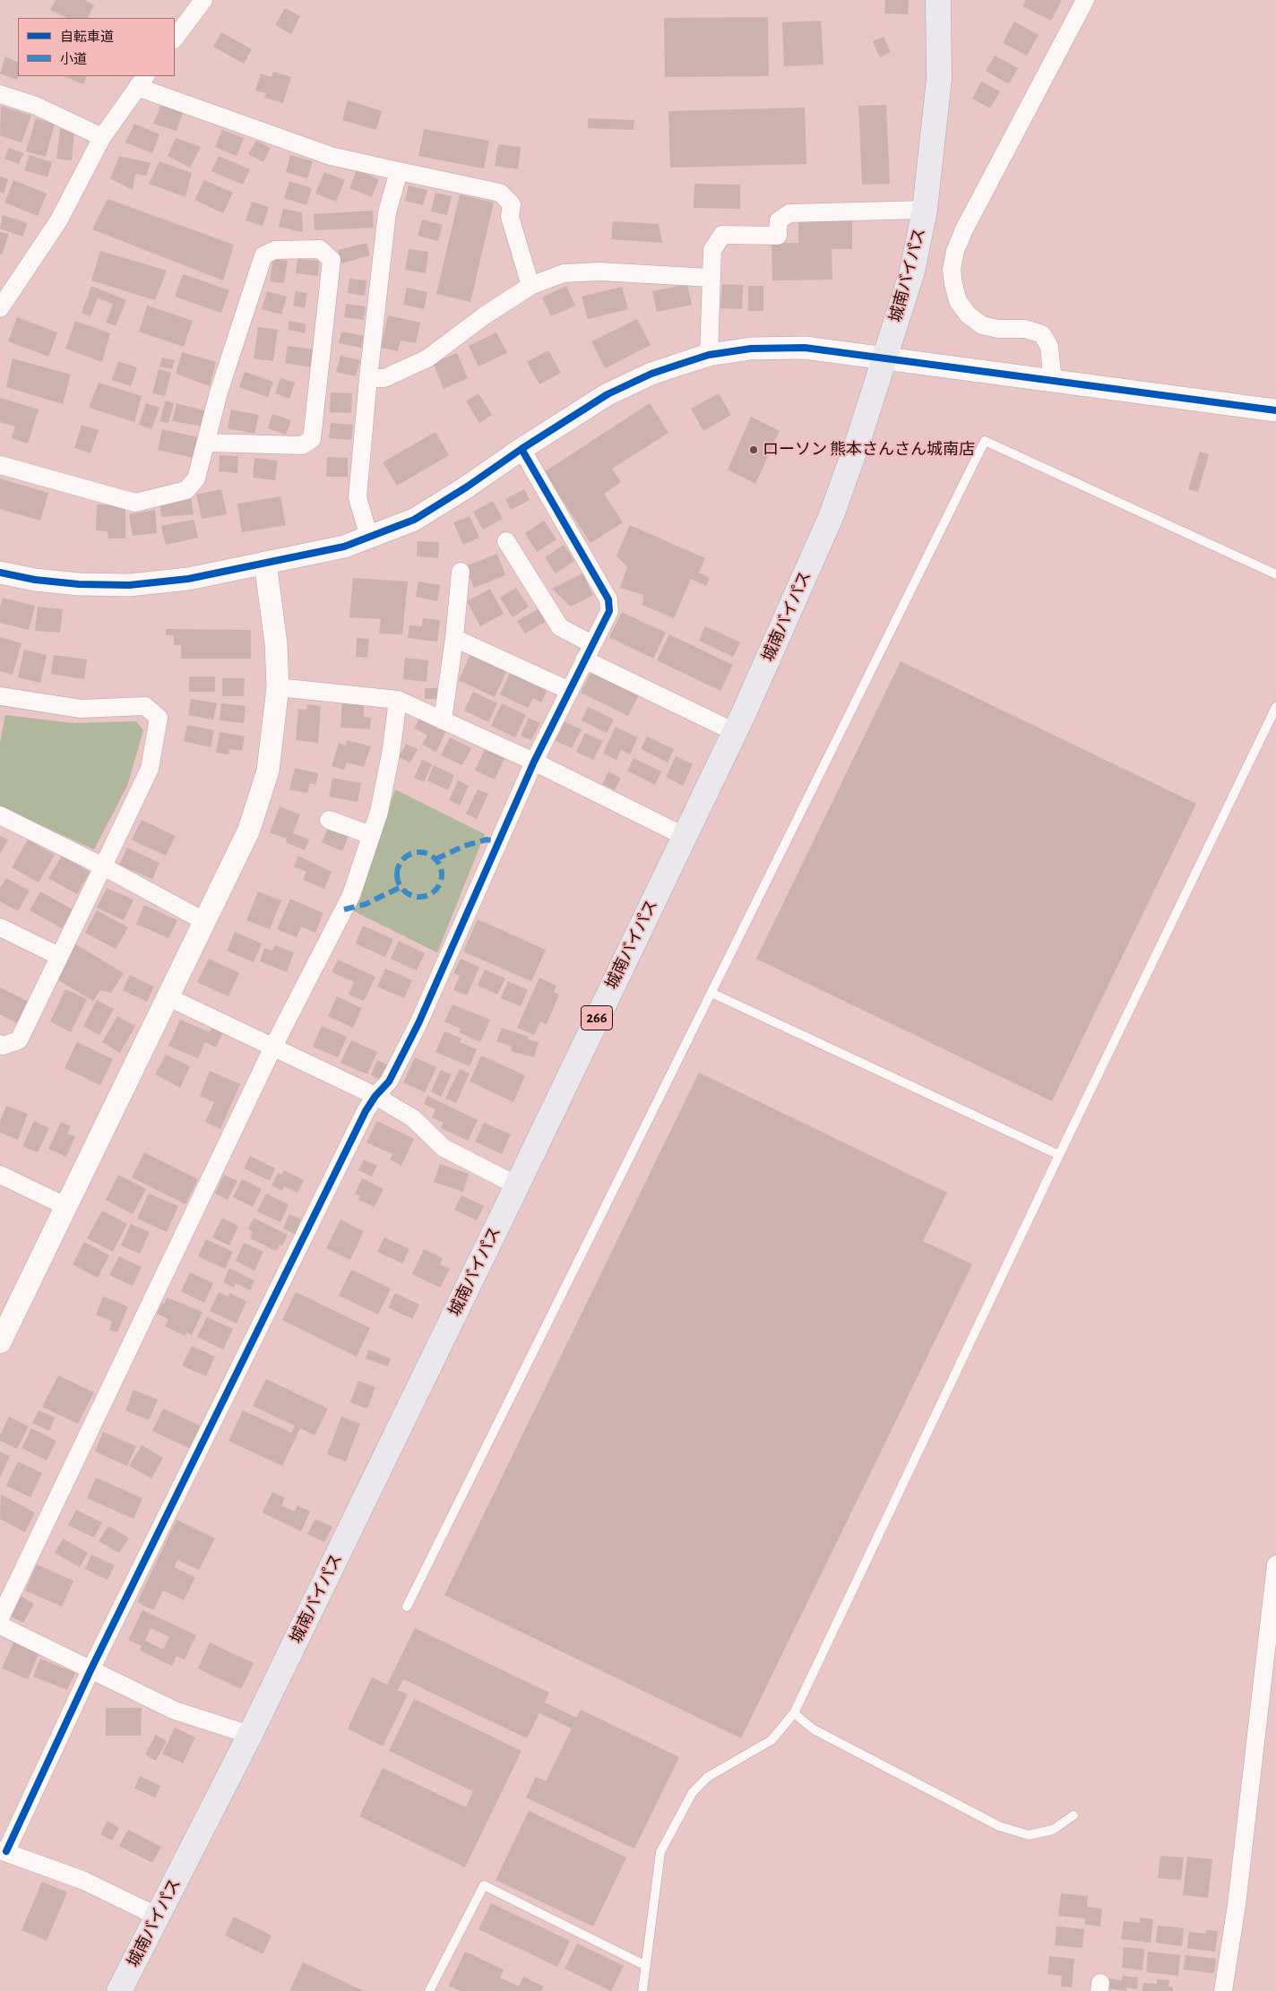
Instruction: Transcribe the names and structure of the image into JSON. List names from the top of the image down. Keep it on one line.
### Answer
{"streets":{"highway":["城南バイパス","266"]},"places":["ローソン 熊本さんさん城南店"],"legend":["自転車道","小道"]}
